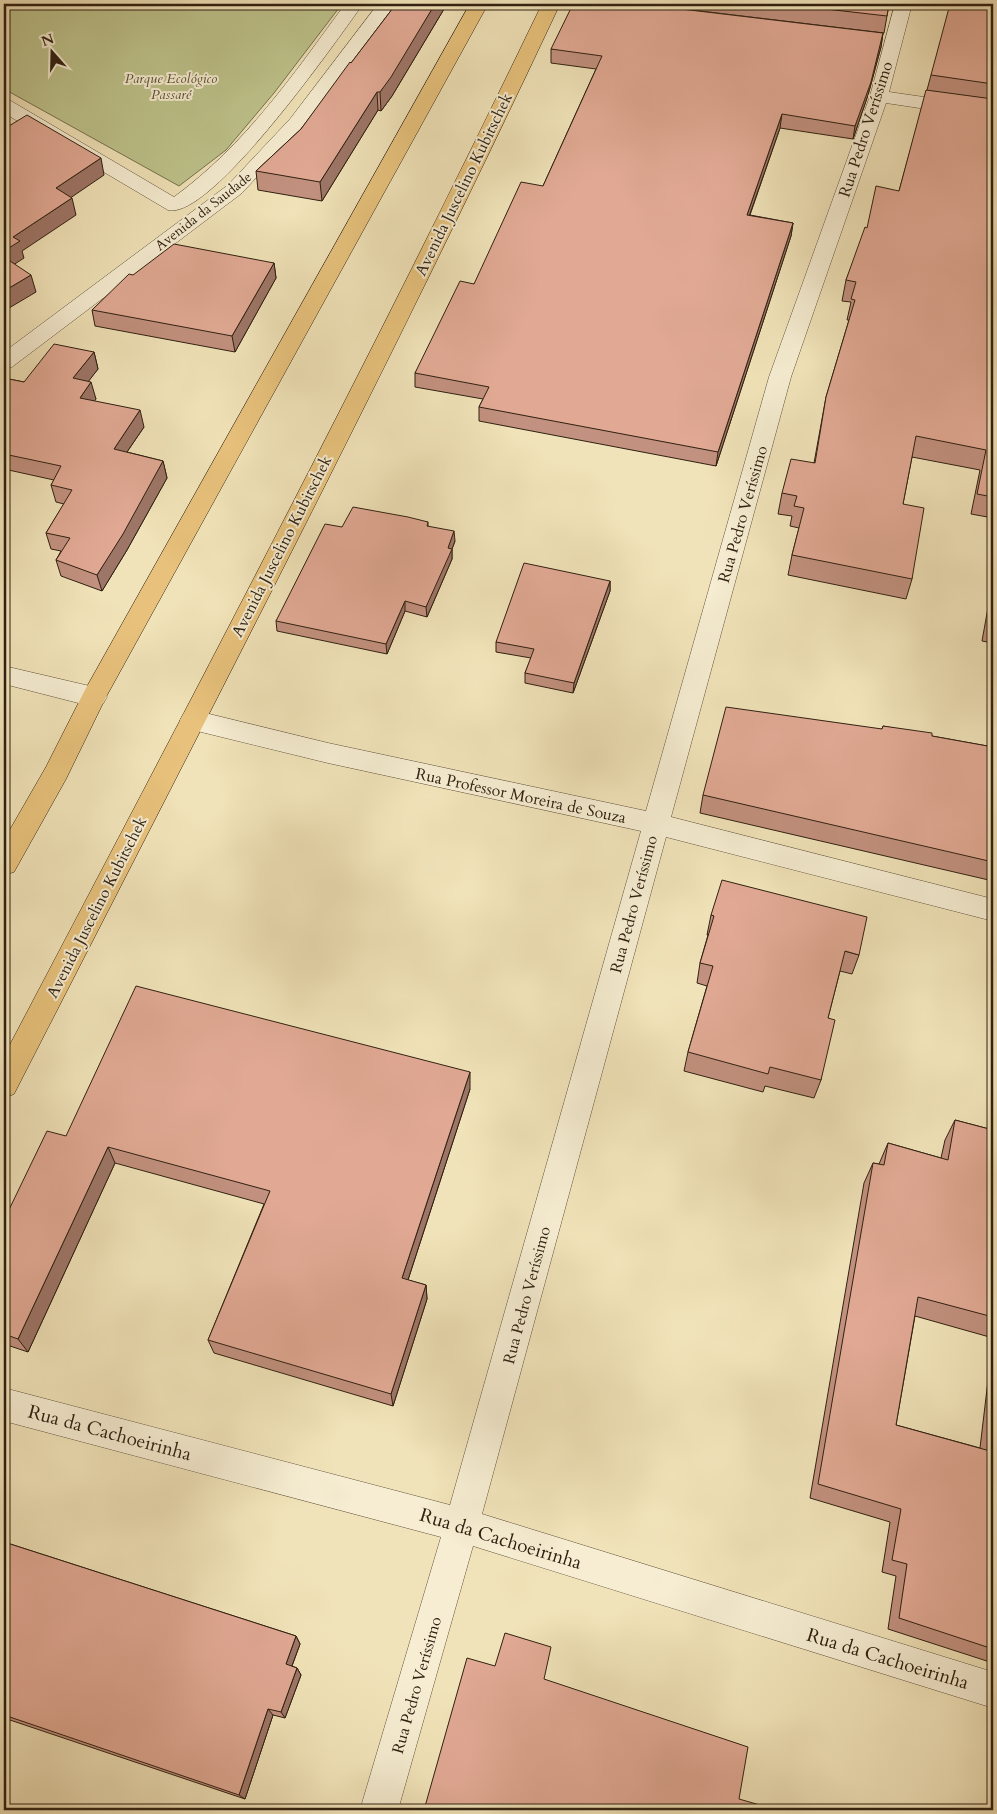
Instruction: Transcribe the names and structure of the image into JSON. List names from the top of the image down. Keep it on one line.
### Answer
{"streets":{"main road":["Avenida Juscelino Kubitschek"],"street":["Rua Pedro Veríssimo","Avenida da Saudade","Rua Professor Moreira de Souza","Rua da Cachoeirinha"]},"crossings":[["Rua Pedro Veríssimo","Rua Professor Moreira de Souza"],["Rua Pedro Veríssimo","Rua da Cachoeirinha"],["Avenida Juscelino Kubitschek","Rua Professor Moreira de Souza"]],"parks":["Parque Ecológico Passaré"],"north":"top"}
